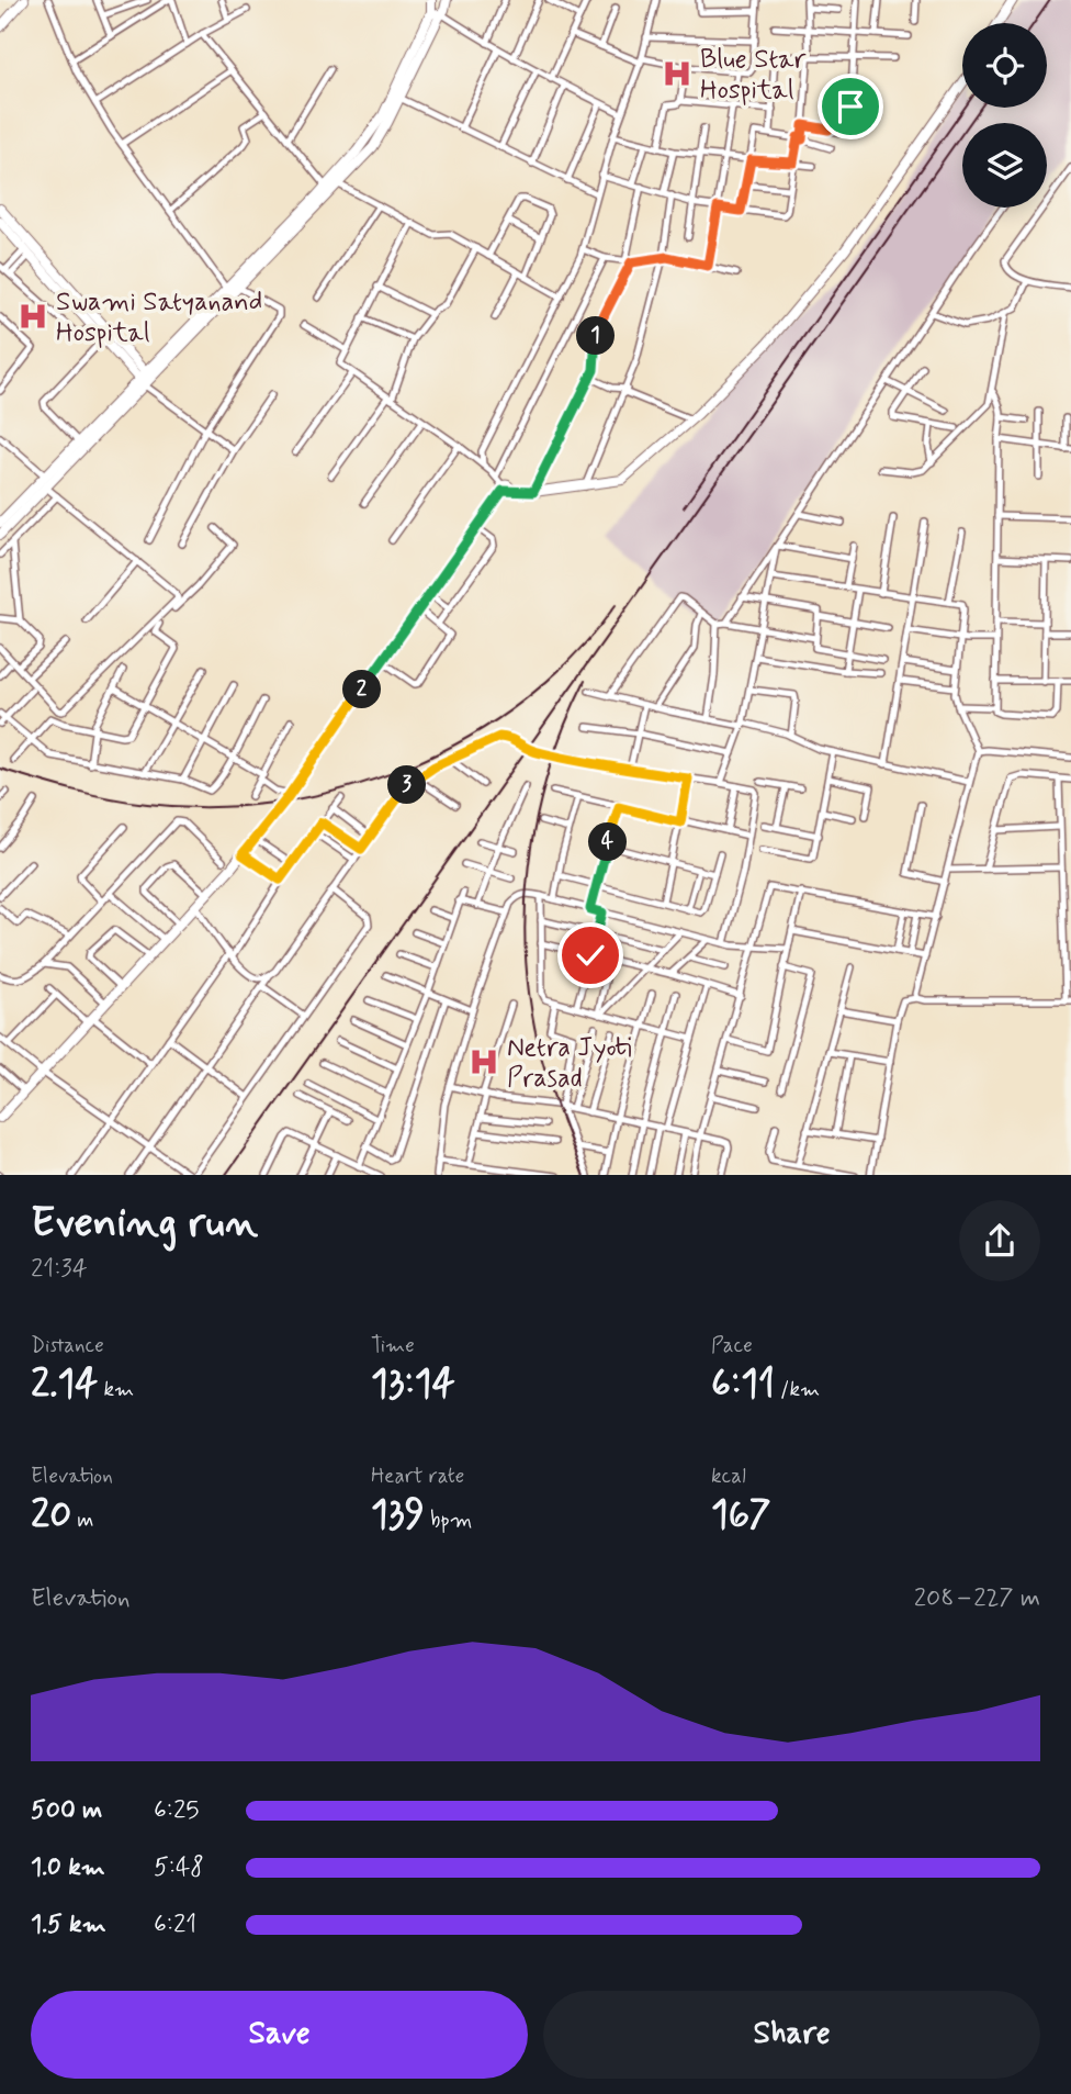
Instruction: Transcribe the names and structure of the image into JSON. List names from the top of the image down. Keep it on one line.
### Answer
{"places":{"hospital":["Blue Star Hospital","Swami Satyanand Hospital","Netra Jyoti Prasad"]},"page":{"pins":["1","2","3","4"],"heading":["Evening run","21:34"],"stats":[["Distance","2.14 km"],["Time","13:14"],["Pace","6:11 /km"],["Elevation","20 m"],["Heart rate","139 bpm"],["kcal","167"]],"chart":["Elevation","208–227 m"],"list":[{"name":"500 m","note":"6:25"},{"name":"1.0 km","note":"5:48"},{"name":"1.5 km","note":"6:21"}],"buttons":["Save","Share"]}}
